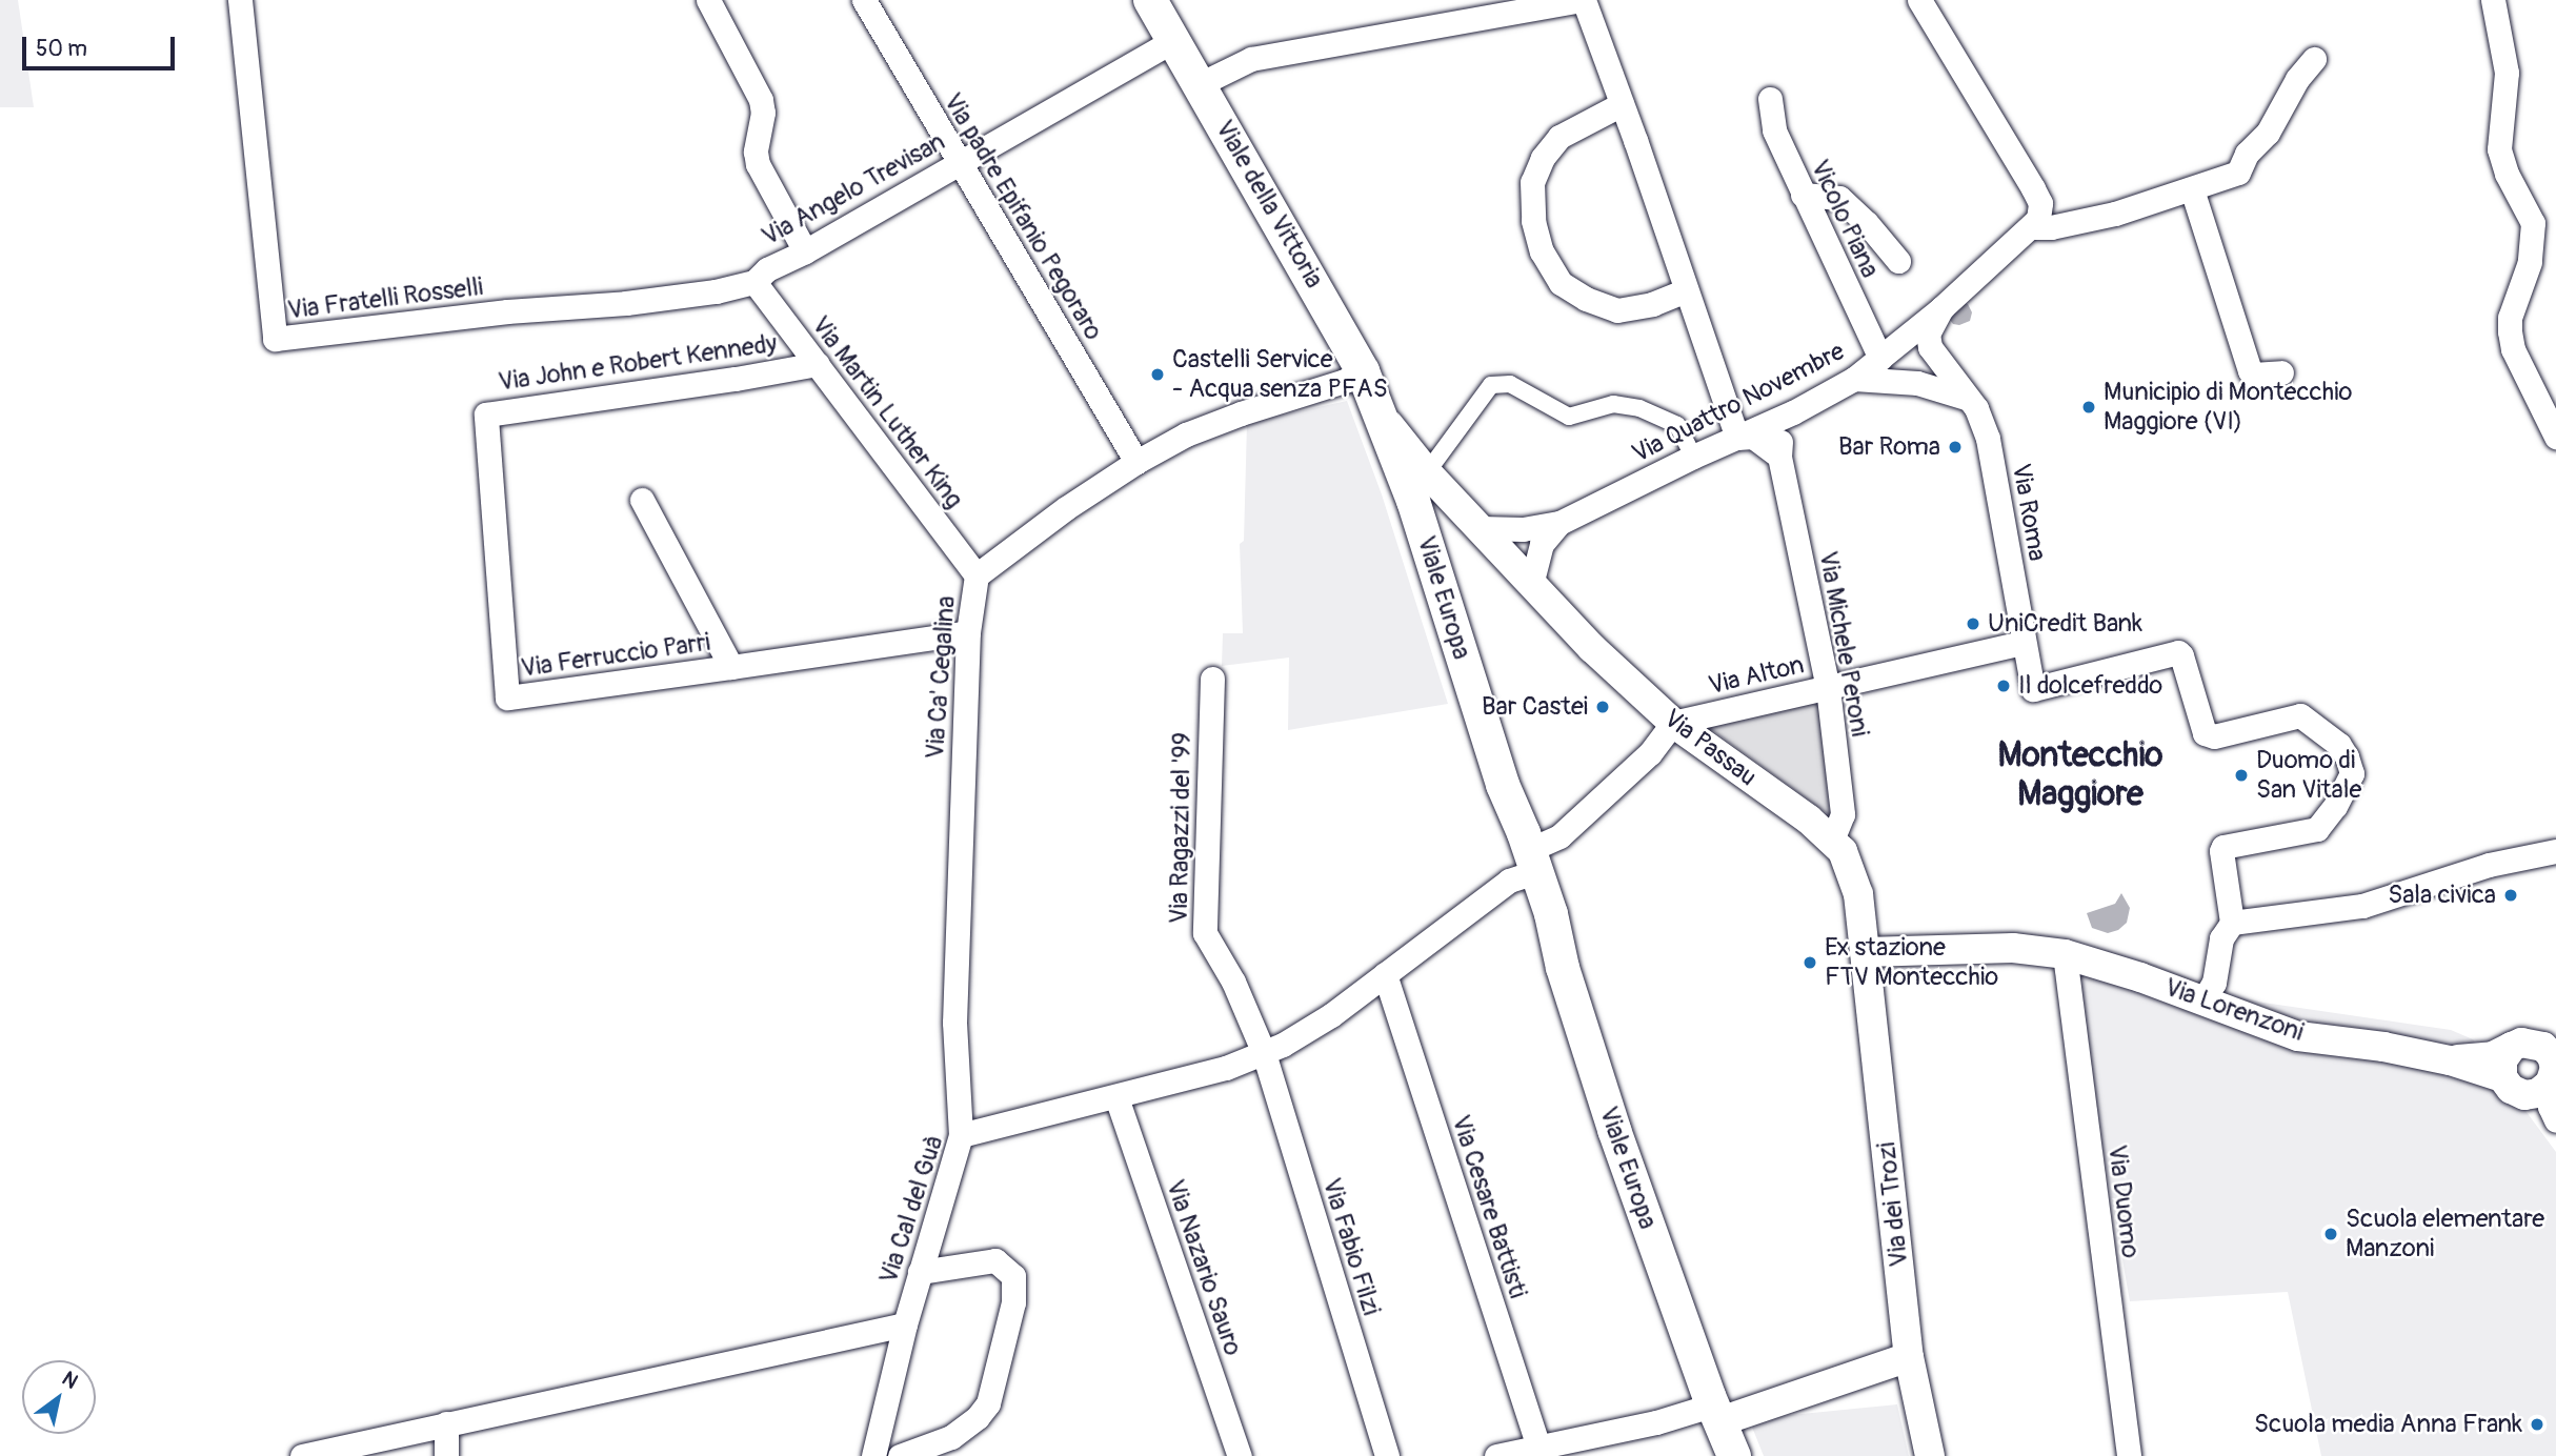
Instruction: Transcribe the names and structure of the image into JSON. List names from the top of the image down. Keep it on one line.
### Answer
{"streets":{"main road":["Viale della Vittoria","Viale Europa"],"street":["Via Angelo Trevisan","Via padre Epifanio Pegoraro","Vicolo Piana","Via Fratelli Rosselli","Via John e Robert Kennedy","Via Quattro Novembre","Via Martin Luther King","Via Roma","Via Michele Peroni","Via Ferruccio Parri","Via Alton","Via Ca' Cegalina","Via Passau","Via Ragazzi del '99","Via Lorenzoni","Via Duomo","Via dei Trozi","Via Cesare Battisti","Via Cal del Guà","Via Fabio Filzi","Via Nazario Sauro"]},"crossings":[["Via Angelo Trevisan","Viale della Vittoria"],["Via Angelo Trevisan","Via padre Epifanio Pegoraro"],["Via Angelo Trevisan","Via Fratelli Rosselli"],["Via Angelo Trevisan","Via Martin Luther King"],["Viale della Vittoria","Viale Europa"],["Viale della Vittoria","Via Ca' Cegalina"],["Viale della Vittoria","Via Passau"],["Via padre Epifanio Pegoraro","Via Ca' Cegalina"],["Vicolo Piana","Via Quattro Novembre"],["Via Fratelli Rosselli","Via Martin Luther King"],["Via John e Robert Kennedy","Via Martin Luther King"],["Via John e Robert Kennedy","Via Ferruccio Parri"],["Via Quattro Novembre","Via Roma"],["Via Quattro Novembre","Via Michele Peroni"],["Via Quattro Novembre","Via Passau"],["Via Martin Luther King","Via Ca' Cegalina"],["Via Roma","Via Alton"],["Viale Europa","Via Passau"],["Viale Europa","Via Cal del Guà"],["Via Michele Peroni","Via Alton"],["Via Michele Peroni","Via Passau"],["Via Ferruccio Parri","Via Ca' Cegalina"],["Via Alton","Via Passau"],["Via Alton","Via Cal del Guà"],["Via Ca' Cegalina","Via Cal del Guà"],["Via Passau","Via dei Trozi"],["Via Passau","Via Cal del Guà"],["Via Ragazzi del '99","Via Cal del Guà"],["Via Ragazzi del '99","Via Fabio Filzi"],["Via Lorenzoni","Via Duomo"],["Via Cesare Battisti","Via Cal del Guà"],["Via Cal del Guà","Via Fabio Filzi"],["Via Cal del Guà","Via Nazario Sauro"]],"districts":["Montecchio Maggiore"],"places":["Castelli Service - Acqua senza PFAS","Municipio di Montecchio Maggiore (VI)","Bar Roma","UniCredit Bank","Il dolcefreddo","Bar Castei","Duomo di San Vitale","Sala civica","Ex stazione FTV Montecchio","Scuola elementare Manzoni","Scuola media Anna Frank"],"scale_bar":"50 m","north":"top right"}
